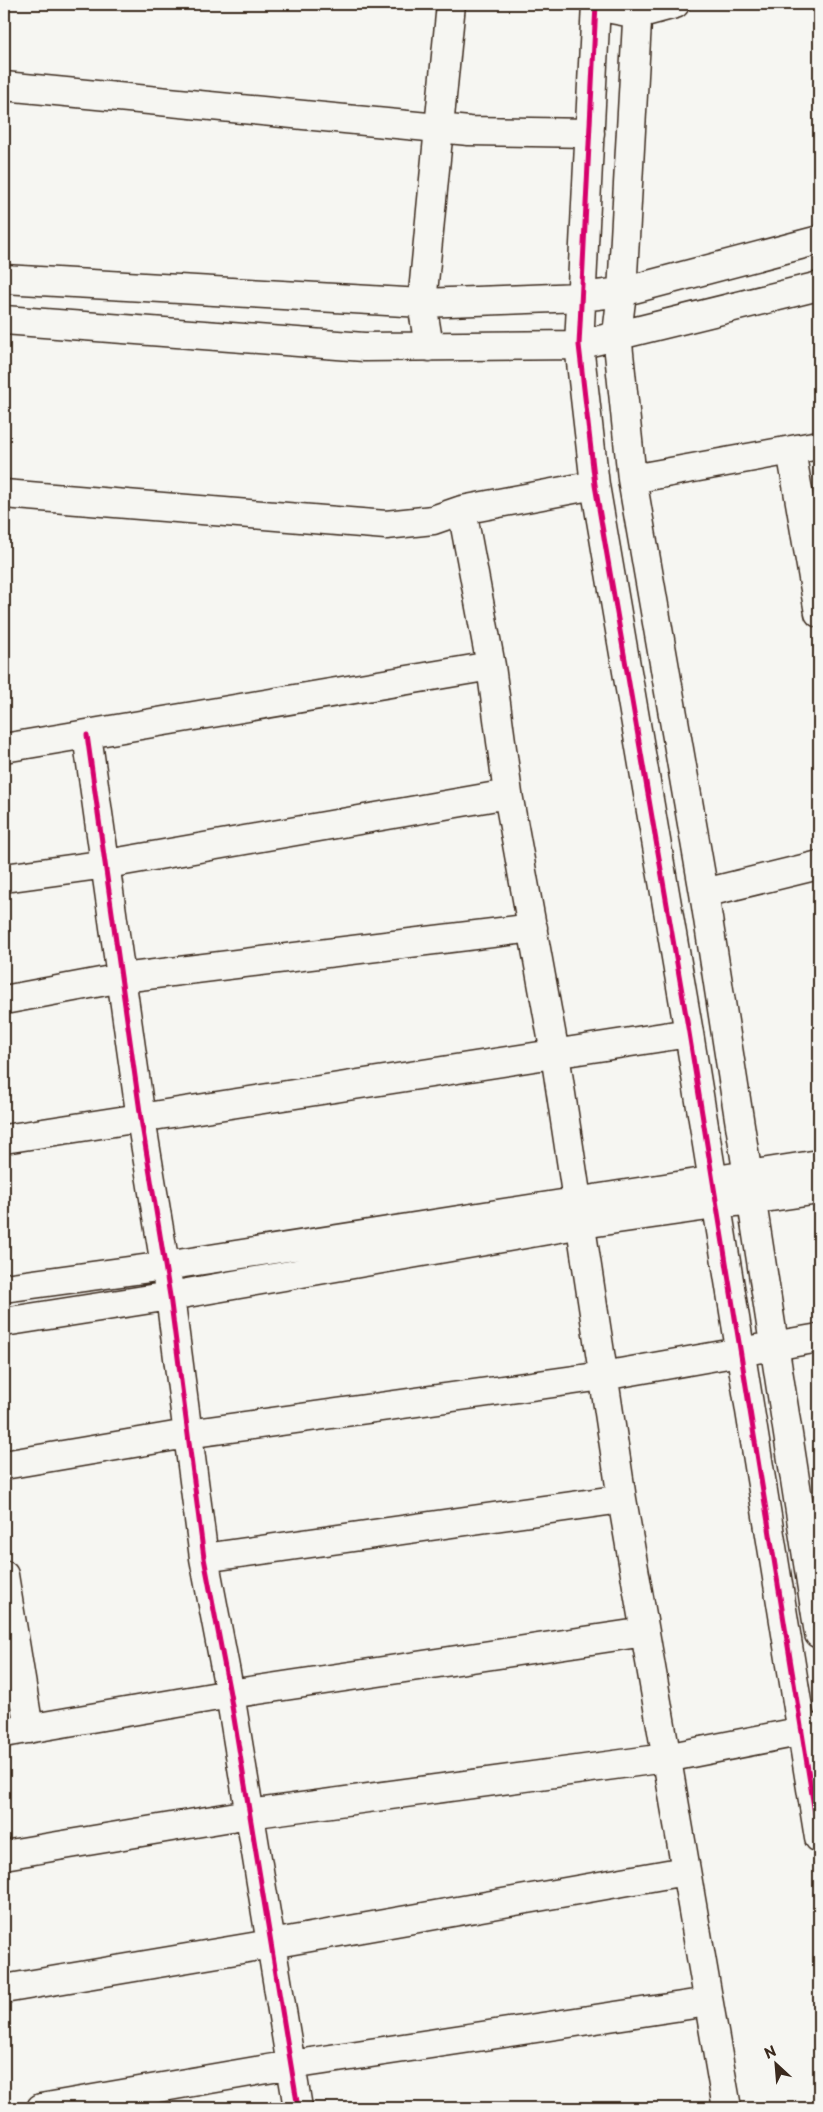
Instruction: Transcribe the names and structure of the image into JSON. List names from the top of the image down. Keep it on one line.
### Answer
{"north":"top left"}
